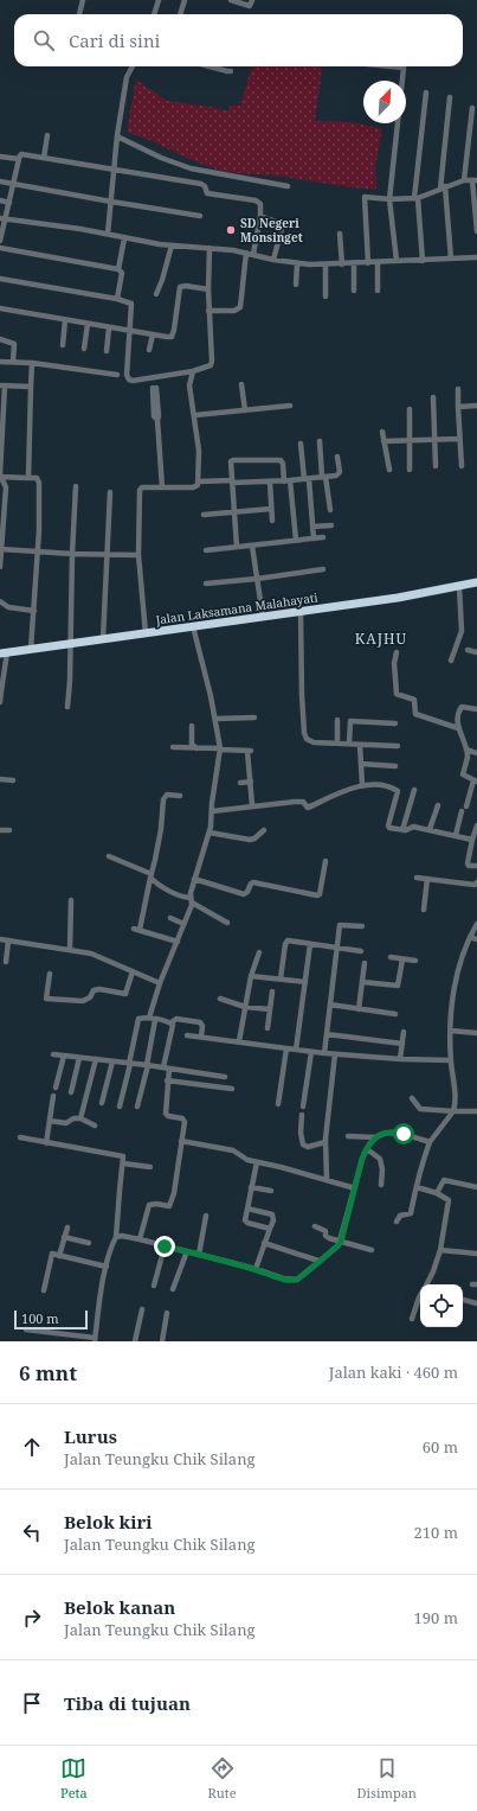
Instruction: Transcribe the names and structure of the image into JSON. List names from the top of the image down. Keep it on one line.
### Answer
{"streets":{"highway":["Jalan Laksamana Malahayati"]},"districts":["KAJHU"],"places":["SD Negeri Monsinget"],"scale_bar":"100 m","north":"top right","page":{"search":"Cari di sini","scale":"100 m","heading":["6 mnt","Jalan kaki · 460 m"],"list":[["Lurus","Jalan Teungku Chik Silang","60 m"],["Belok kiri","Jalan Teungku Chik Silang","210 m"],["Belok kanan","Jalan Teungku Chik Silang","190 m"],"Tiba di tujuan"],"nav":["Peta","Rute","Disimpan"]}}
